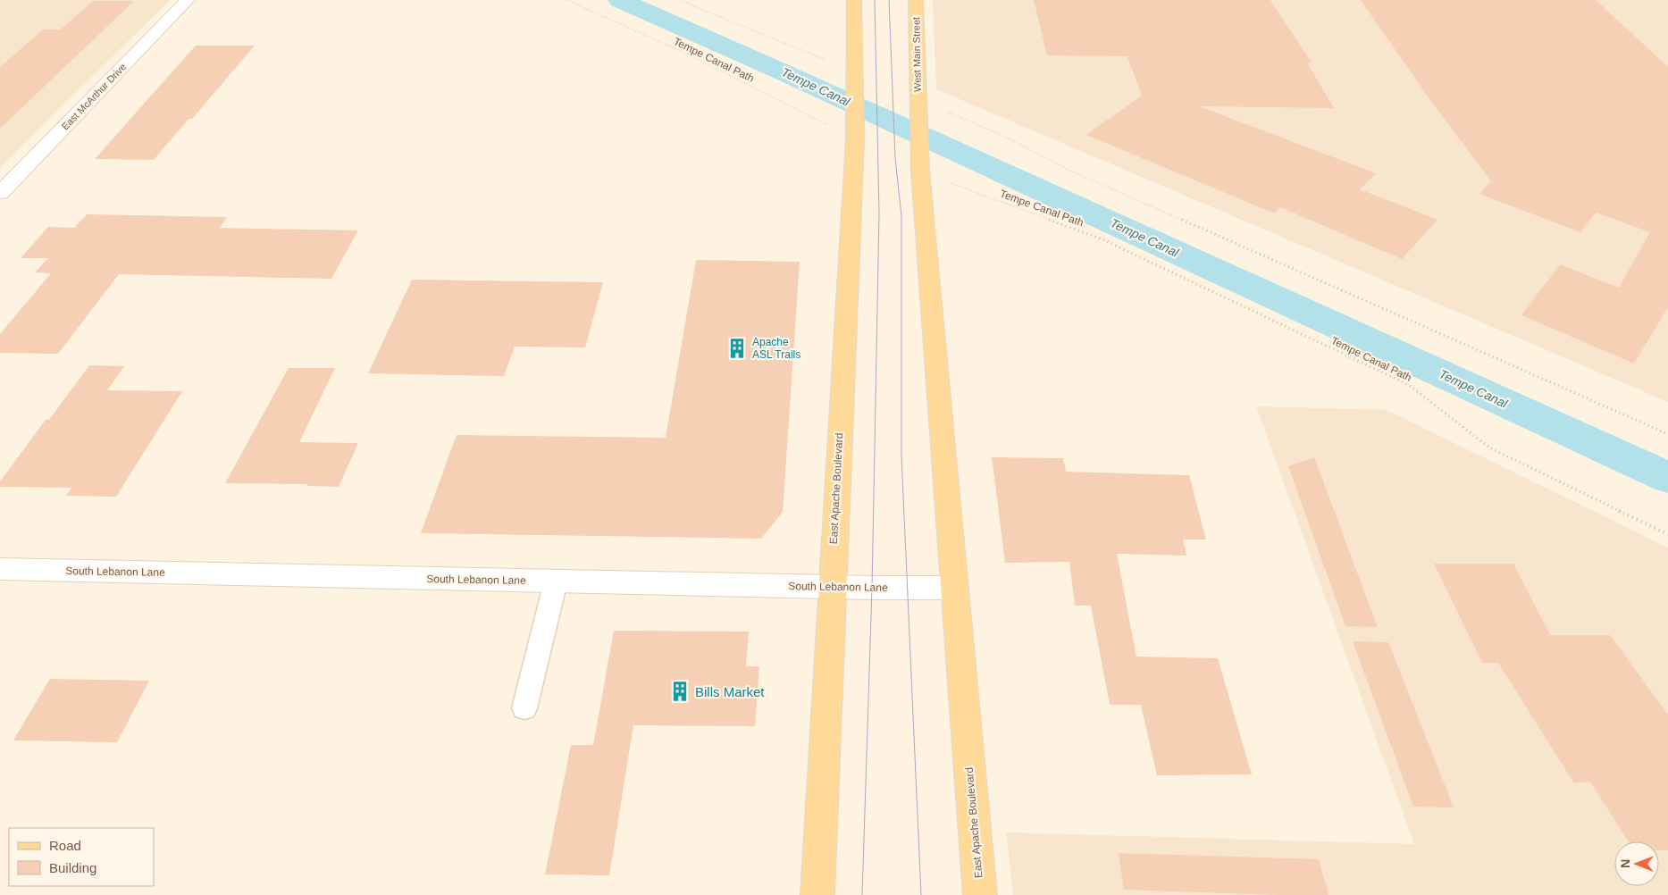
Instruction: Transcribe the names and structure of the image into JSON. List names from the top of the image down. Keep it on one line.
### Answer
{"streets":{"main road":["West Main Street","East Apache Boulevard"],"street":["East McArthur Drive","South Lebanon Lane"],"path":["Tempe Canal Path"]},"crossings":[["West Main Street","East Apache Boulevard"],["Tempe Canal Path","East Apache Boulevard"],["East Apache Boulevard","South Lebanon Lane"]],"water":["Tempe Canal"],"places":{"building":["Apache ASL Trails","Bills Market"]},"legend":["Road","Building"],"north":"left"}
